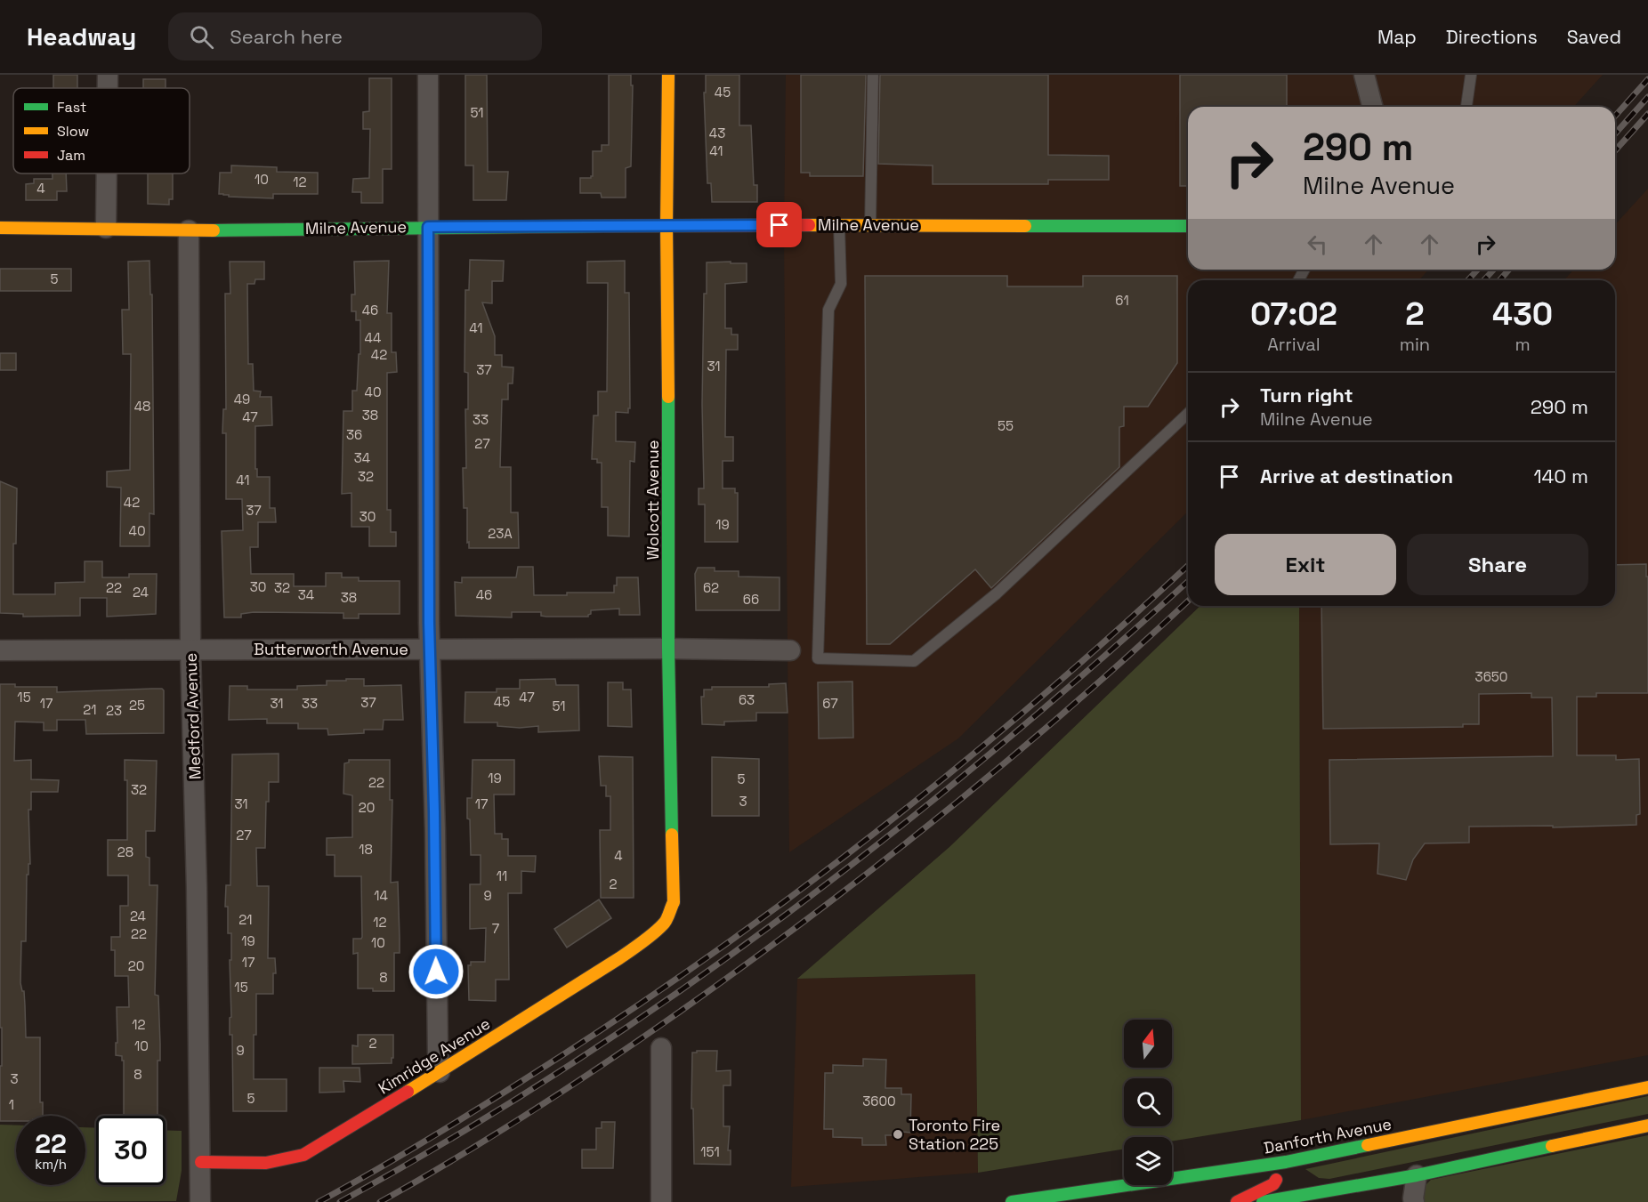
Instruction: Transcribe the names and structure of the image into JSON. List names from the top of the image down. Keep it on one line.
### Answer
{"streets":{"street":["Milne Avenue","Wolcott Avenue","Butterworth Avenue","Medford Avenue","Kimridge Avenue","Danforth Avenue"]},"crossings":[["Milne Avenue","Wolcott Avenue"],["Milne Avenue","Medford Avenue"],["Wolcott Avenue","Butterworth Avenue"],["Wolcott Avenue","Kimridge Avenue"],["Butterworth Avenue","Medford Avenue"],["Medford Avenue","Kimridge Avenue"]],"places":["Toronto Fire Station 225"],"house_numbers":["45","51","43","41","10","12","4","5","61","46","41","44","42","31","37","40","49","48","38","47","33","55","36","27","34","32","41","42","37","30","19","40","23A","30","22","32","62","24","34","46","38","66","3650","15","47","63","45","37","17","31","33","67","25","51","21","23","19","5","22","32","3","31","17","20","27","18","28","4","11","2","14","9","24","21","12","7","22","19","10","17","20","8","15","12","2","10","9","8","3","5","3600","1","151"],"legend":["Fast","Slow","Jam"],"north":"top","page":{"header":"Headway","search":"Search here","nav":["Map","Directions","Saved"],"turn":["290 m","Milne Avenue"],"eta":["07:02","Arrival","2","min","430","m"],"list":[{"name":"Turn right","note":"Milne Avenue","value":"290 m"},{"name":"Arrive at destination","value":"140 m"}],"buttons":["Exit","Share"],"speed":"22 km/h","limit":"30"}}
